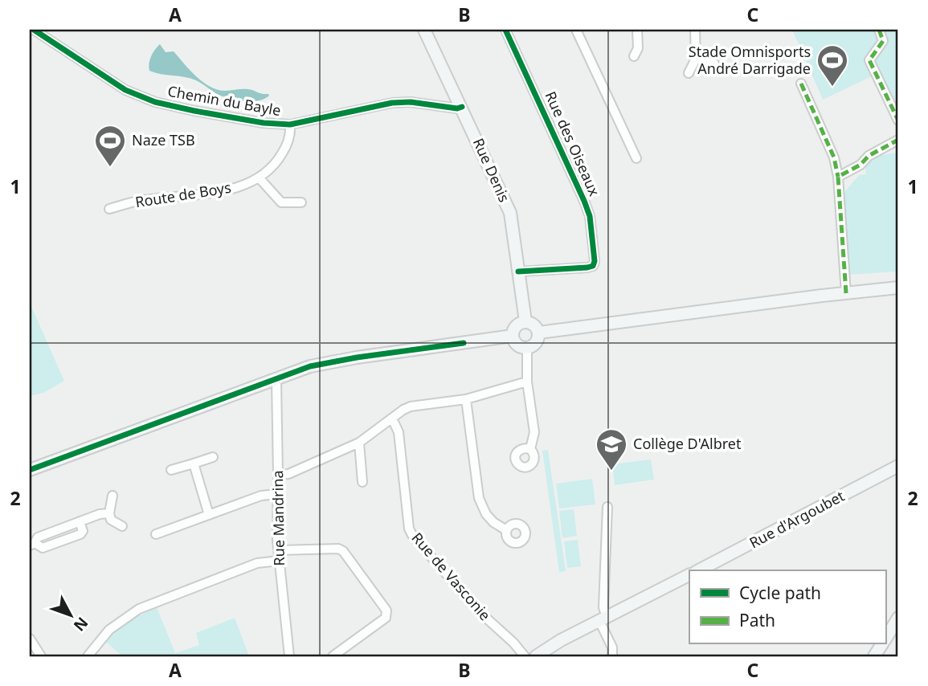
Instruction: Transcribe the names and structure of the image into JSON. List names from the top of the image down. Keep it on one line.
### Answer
{"streets":{"main road":["Rue Denis","Rue d'Argoubet"],"street":["Chemin du Bayle","Rue des Oiseaux","Route de Boys","Rue Mandrina","Rue de Vasconie"]},"crossings":[["Chemin du Bayle","Rue Denis"],["Chemin du Bayle","Route de Boys"],["Rue des Oiseaux","Rue Denis"]],"places":{"sports":["Stade Omnisports André Darrigade","Naze TSB"],"school or university":["Collège D'Albret"]},"legend":["Cycle path","Path"],"north":"bottom right","grid":{"columns":["A","B","C"],"rows":["1","2"]}}
